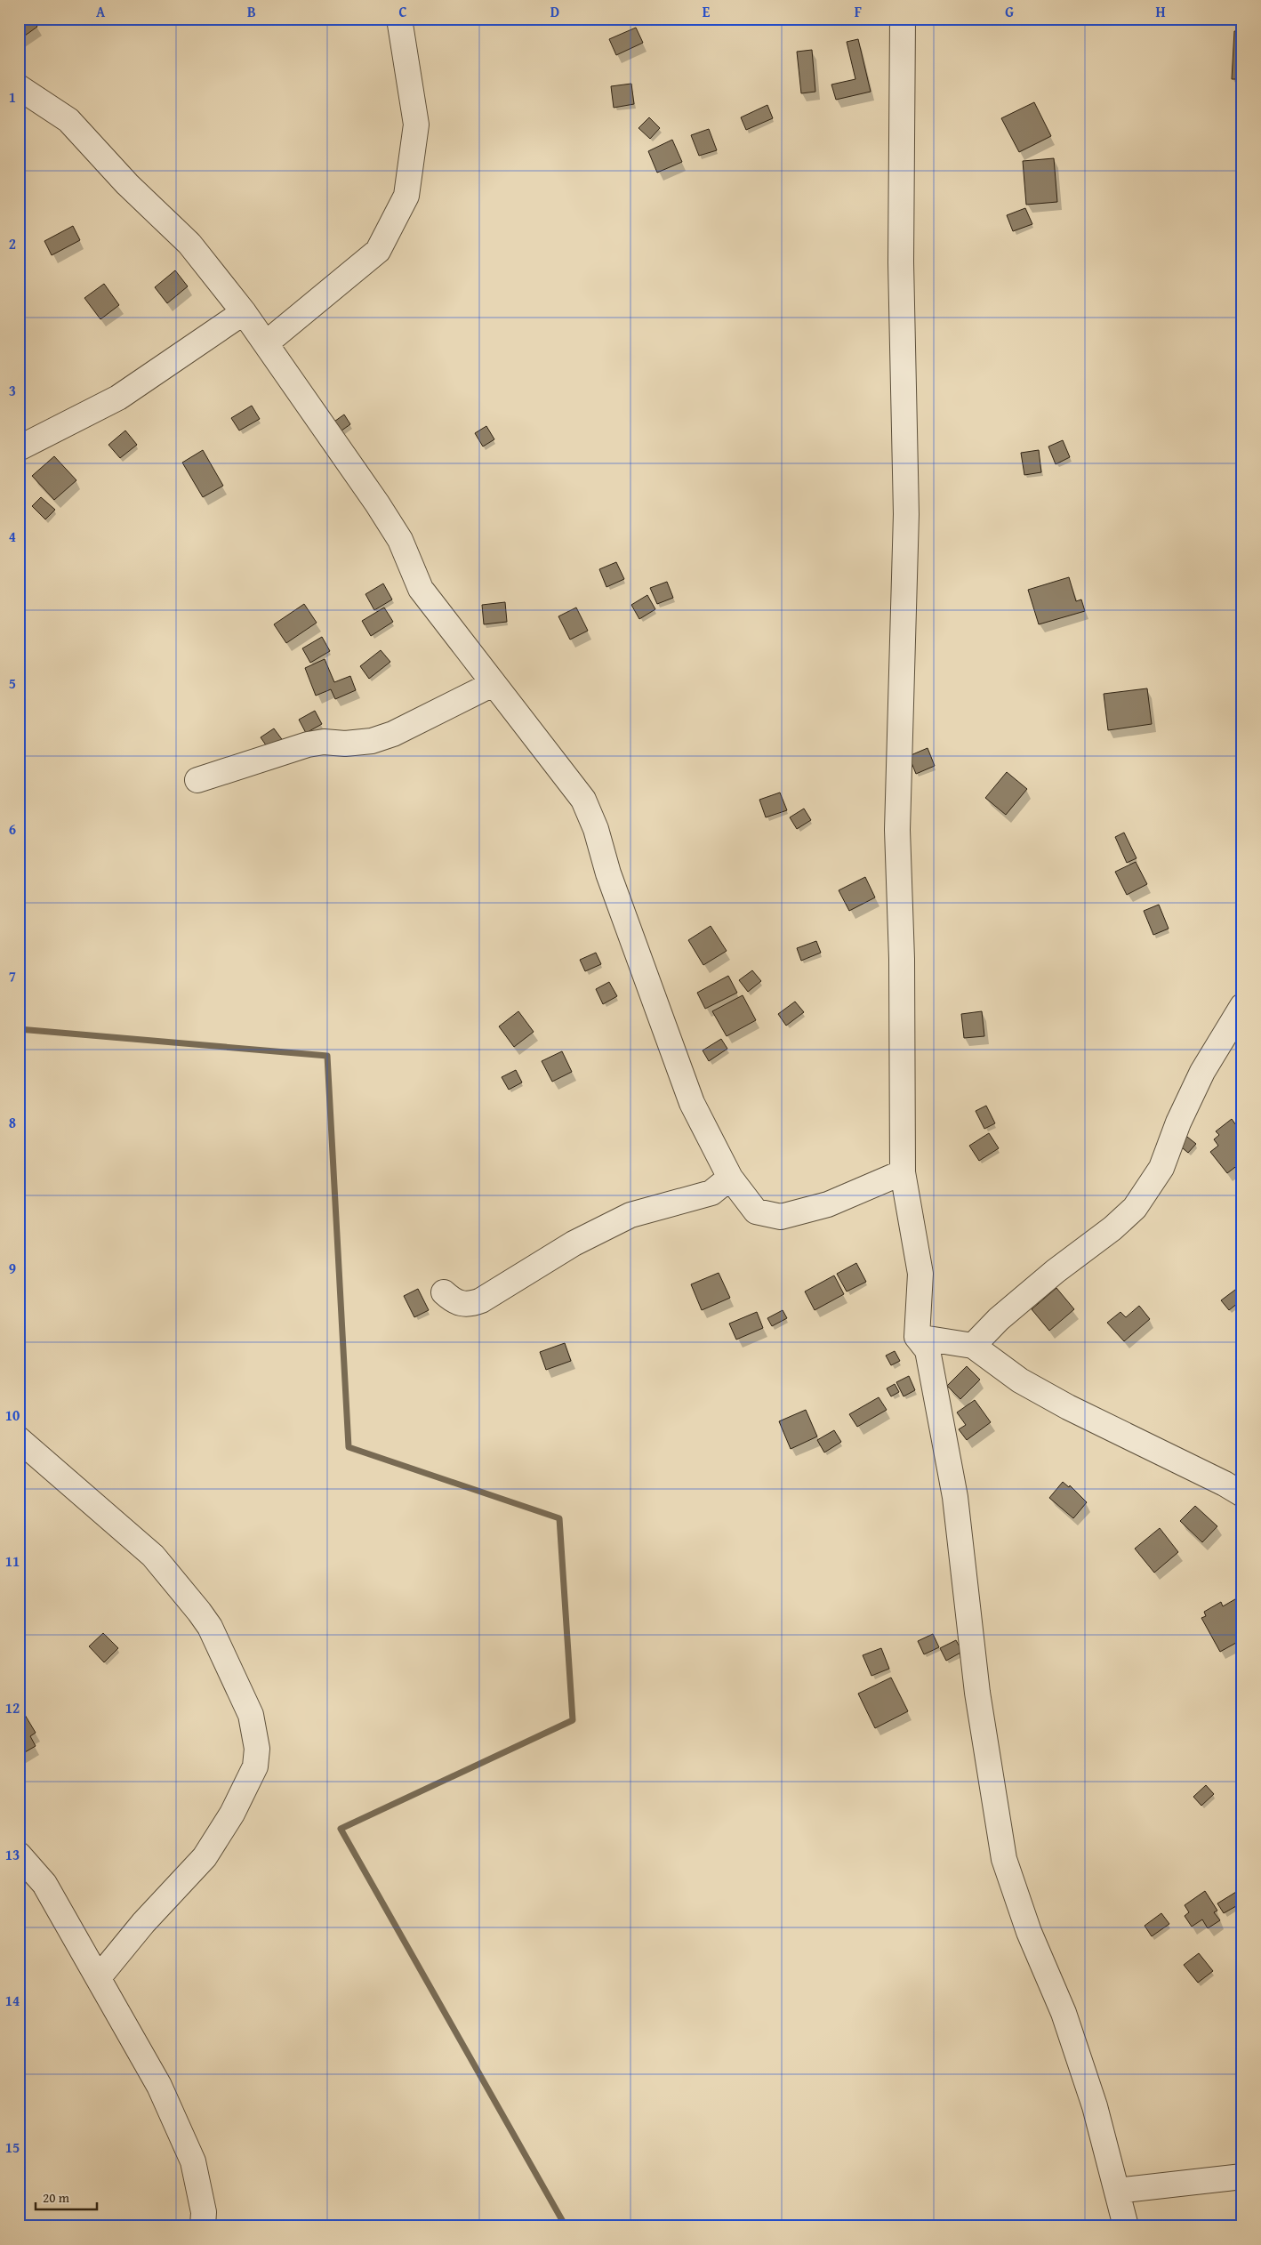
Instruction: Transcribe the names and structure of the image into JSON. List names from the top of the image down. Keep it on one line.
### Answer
{"scale_bar":"20 m","grid":{"columns":["A","B","C","D","E","F","G","H"],"rows":["1","2","3","4","5","6","7","8","9","10","11","12","13","14","15"]}}
